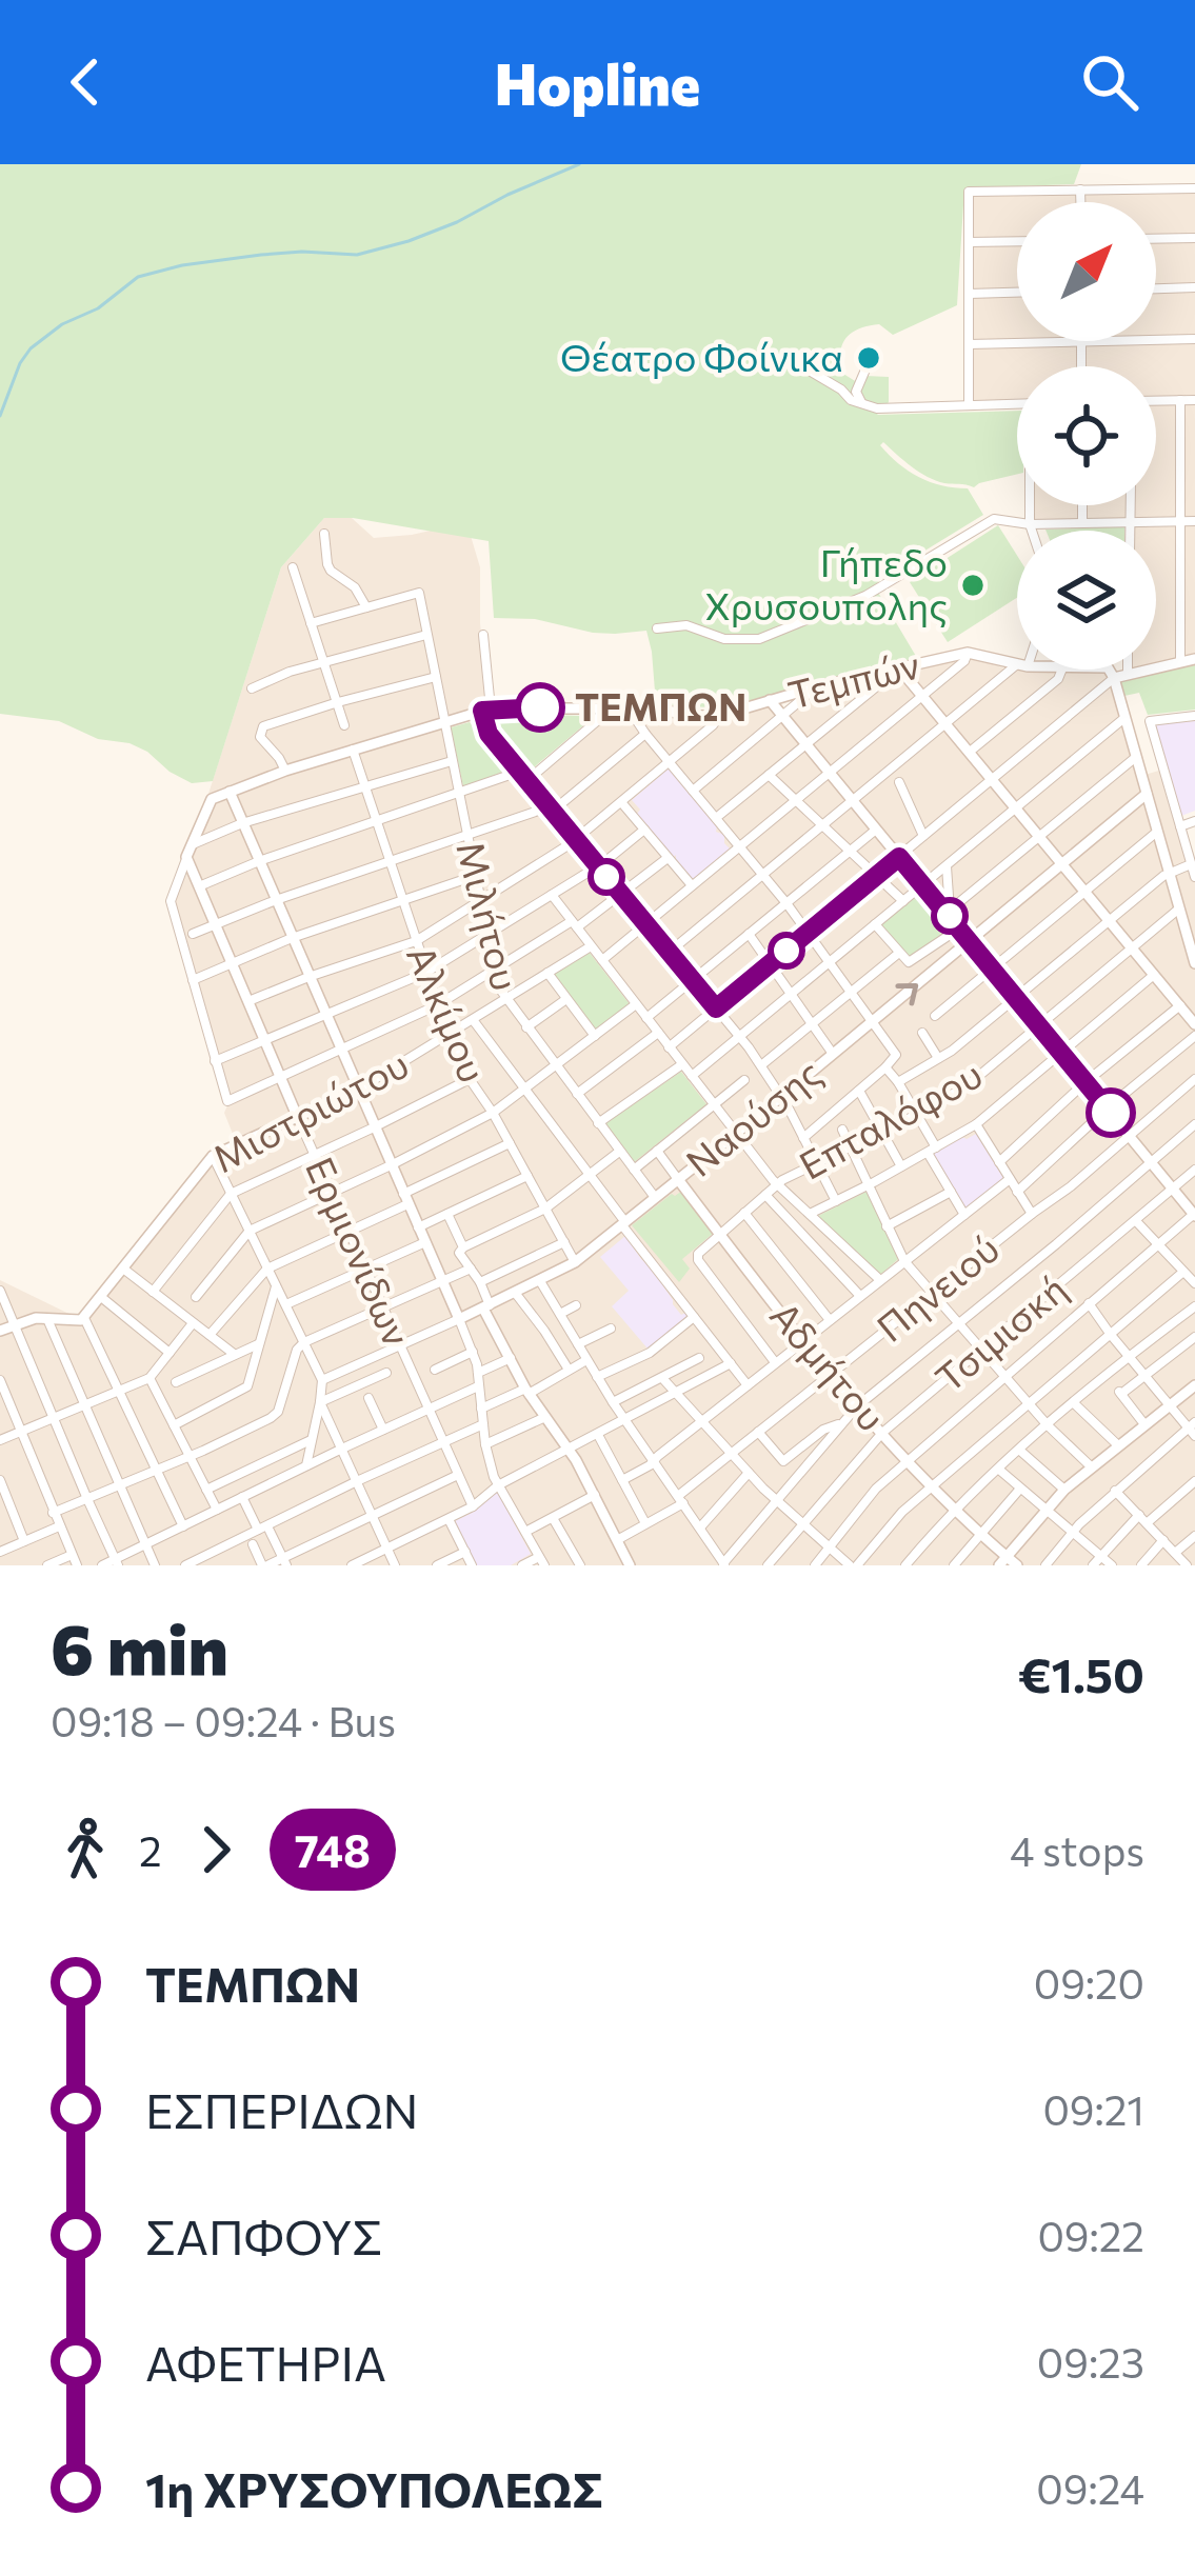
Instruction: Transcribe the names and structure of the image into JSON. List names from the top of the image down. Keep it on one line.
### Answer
{"streets":{"street":["Τεμπών","Μιλήτου","Αλκίμου","Μιστριώτου","Ναούσης","Επταλόφου","Ερμιονίδων","Πηνειού","Τσιμισκή","Αδμήτου"]},"crossings":[["Τεμπών","Μιλήτου"],["Τεμπών","Αλκίμου"],["Μιλήτου","Μιστριώτου"],["Μιλήτου","Ναούσης"],["Αλκίμου","Μιστριώτου"],["Αλκίμου","Ναούσης"],["Μιστριώτου","Ερμιονίδων"],["Ναούσης","Ερμιονίδων"],["Ναούσης","Αδμήτου"],["Επταλόφου","Αδμήτου"],["Πηνειού","Αδμήτου"],["Τσιμισκή","Αδμήτου"]],"places":["Θέατρο Φοίνικα","Γήπεδο Χρυσουπολης","ΤΕΜΠΏΝ"],"lines":["bus line 748"],"north":"top right","page":{"header":"Hopline","heading":["6 min","09:18 – 09:24 · Bus","€1.50"],"legs":["2","748","4 stops"],"list":[{"name":"ΤΕΜΠΏΝ","value":"09:20"},{"name":"ΕΣΠΕΡΙΔΩΝ","value":"09:21"},{"name":"ΣΑΠΦΟΥΣ","value":"09:22"},{"name":"ΑΦΕΤΗΡΙΑ","value":"09:23"},{"name":"1η ΧΡΥΣΟΥΠΟΛΕΩΣ","value":"09:24"}]}}
